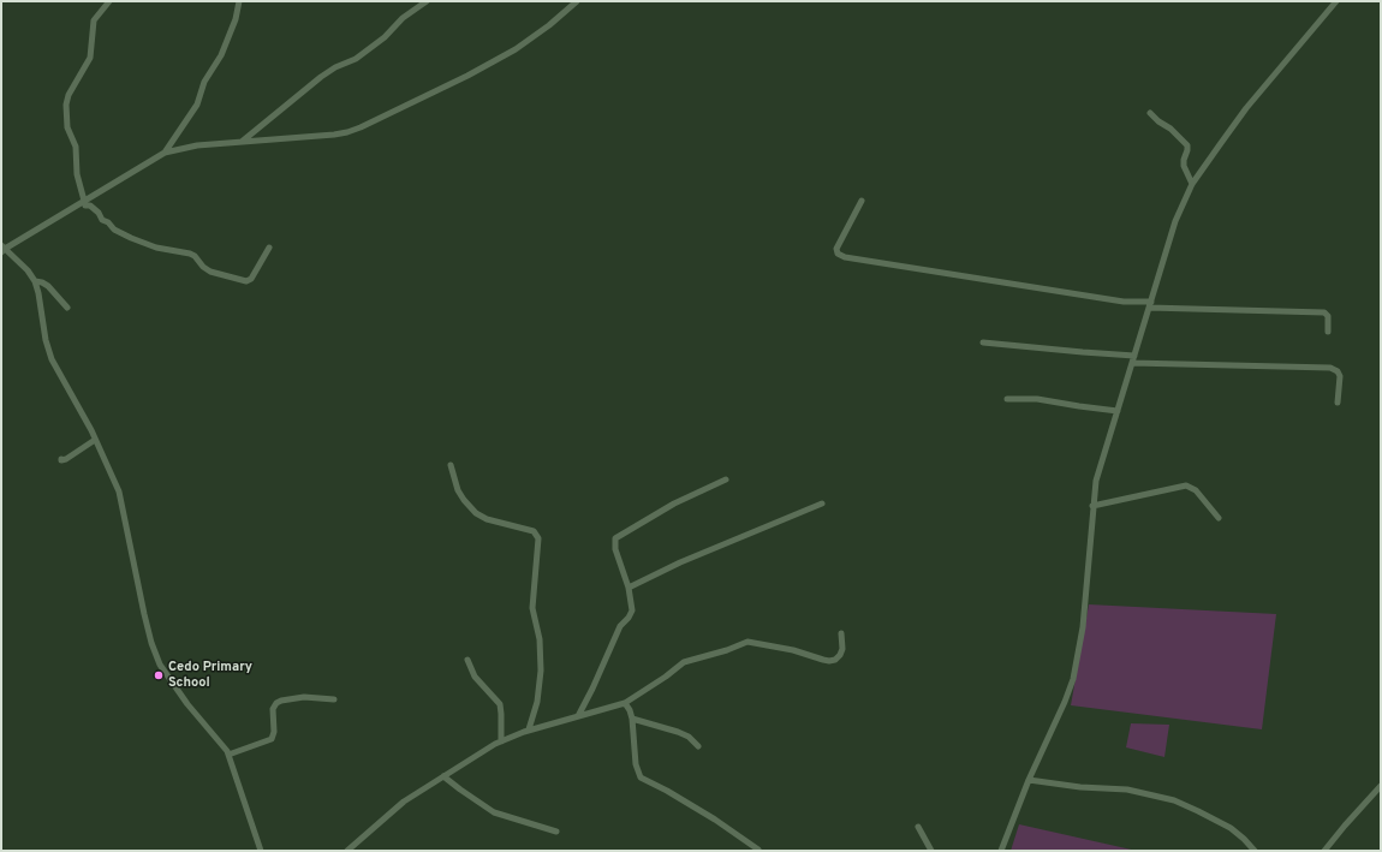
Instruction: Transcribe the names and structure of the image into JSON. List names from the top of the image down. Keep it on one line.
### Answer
{"places":["Cedo Primary School"]}
